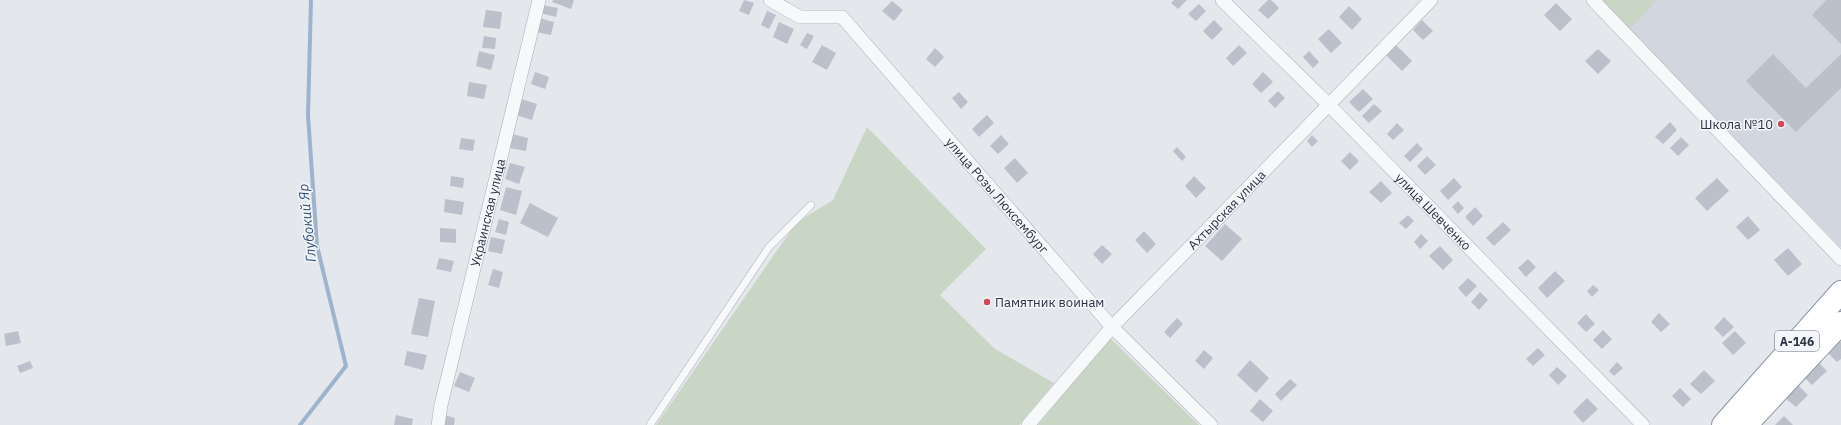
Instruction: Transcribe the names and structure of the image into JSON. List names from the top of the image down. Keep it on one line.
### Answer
{"streets":{"highway":["А-146"],"street":["улица Розы Люксембург","Ахтырская улица","Украинская улица","улица Шевченко"]},"crossings":[["улица Розы Люксембург","Ахтырская улица"],["Ахтырская улица","улица Шевченко"]],"water":["Глубокий Яр"],"places":["Школа №10","Памятник воинам"]}
